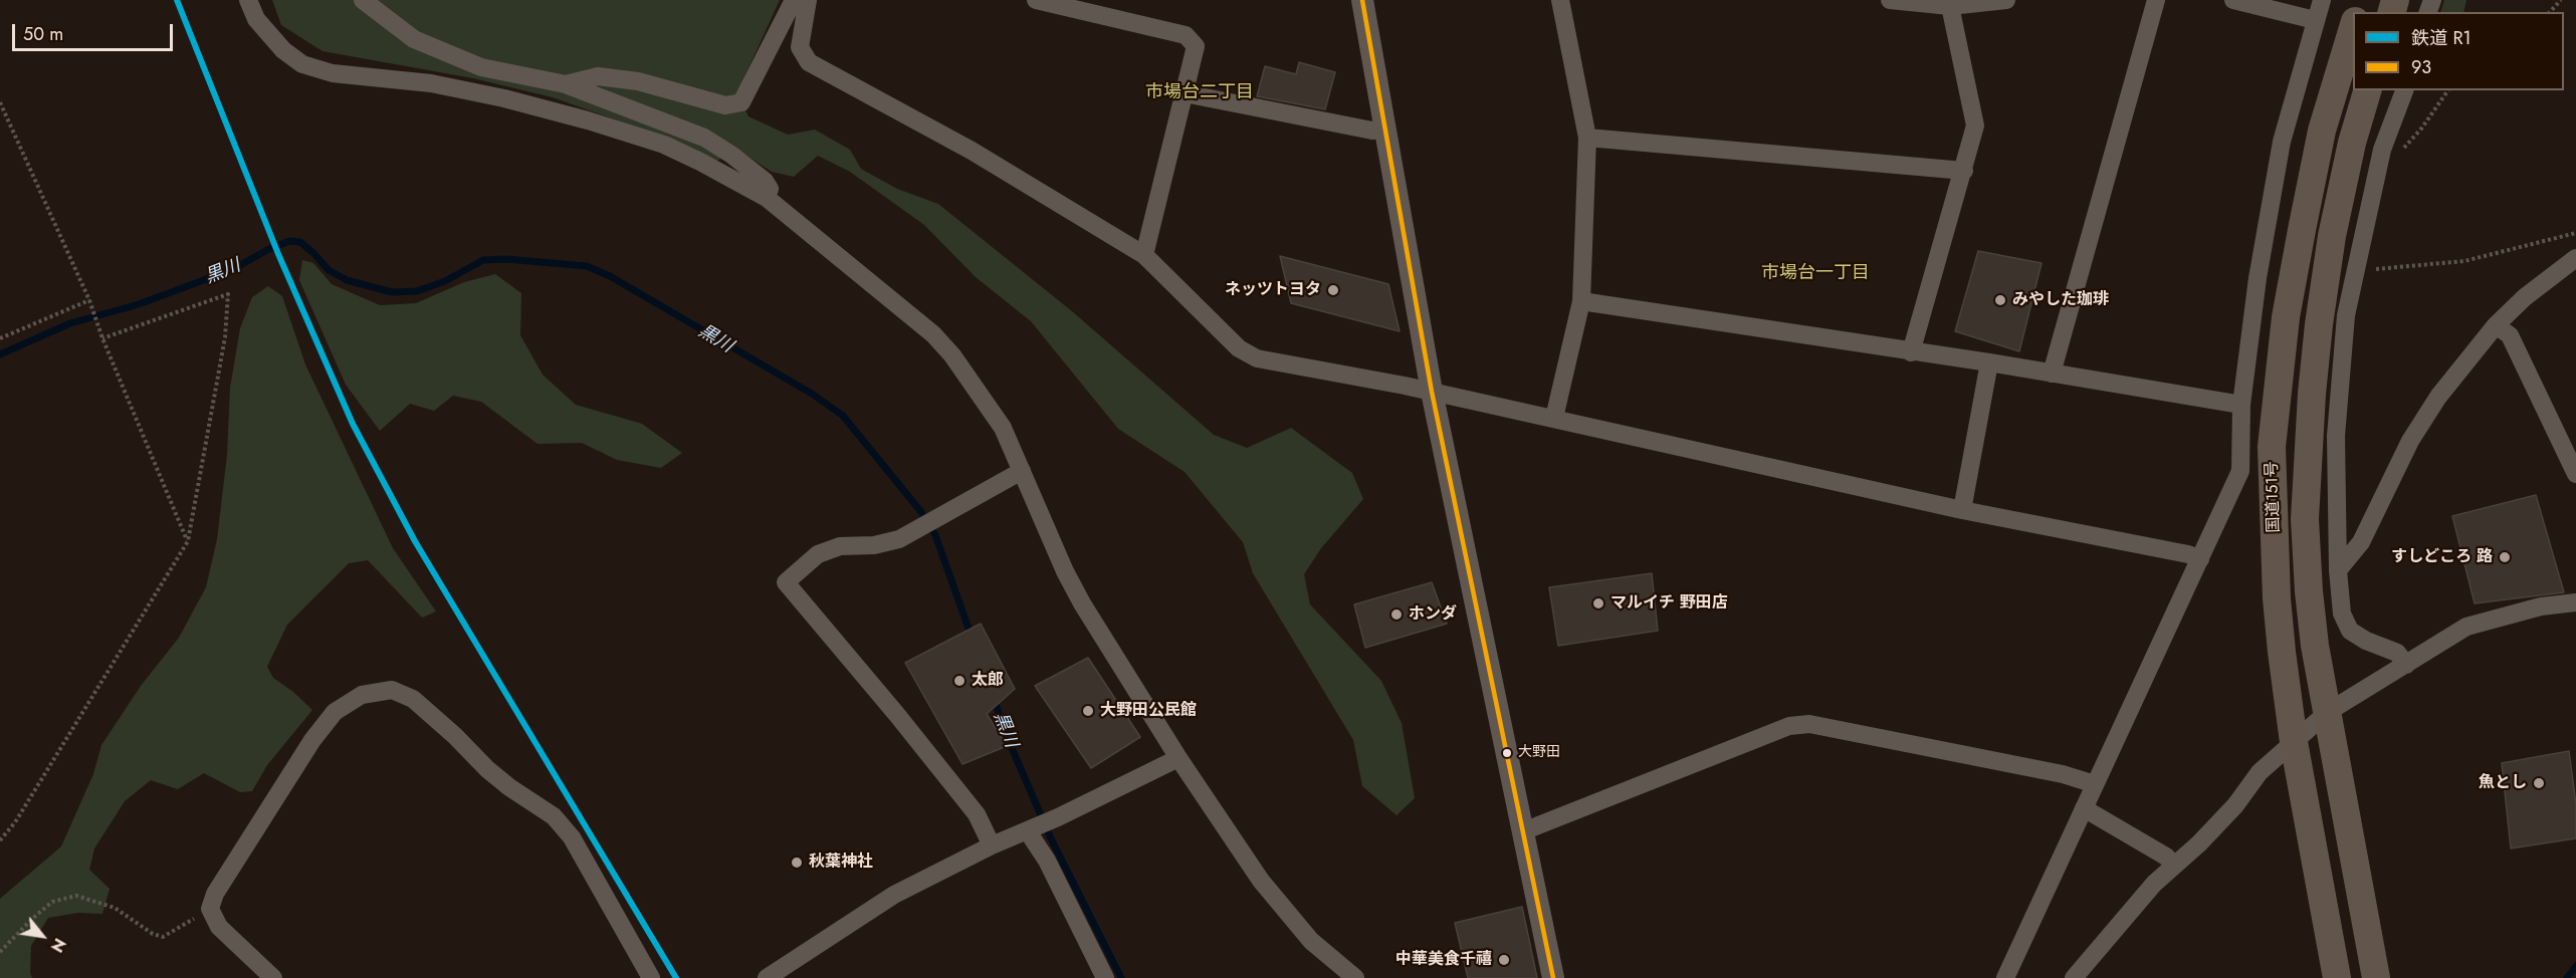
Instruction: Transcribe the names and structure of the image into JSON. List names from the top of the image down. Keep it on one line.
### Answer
{"streets":{"highway":["国道151号"]},"districts":["市場台二丁目","市場台一丁目"],"water":["黒川"],"places":["ネッツトヨタ","みやした珈琲","すしどころ 路","マルイチ 野田店","ホンダ","太郎","大野田公民館","大野田","魚とし","秋葉神社","中華美食千禧"],"lines":["rail line R1","transit line 93"],"legend":["鉄道 R1","93"],"scale_bar":"50 m","north":"bottom right"}
